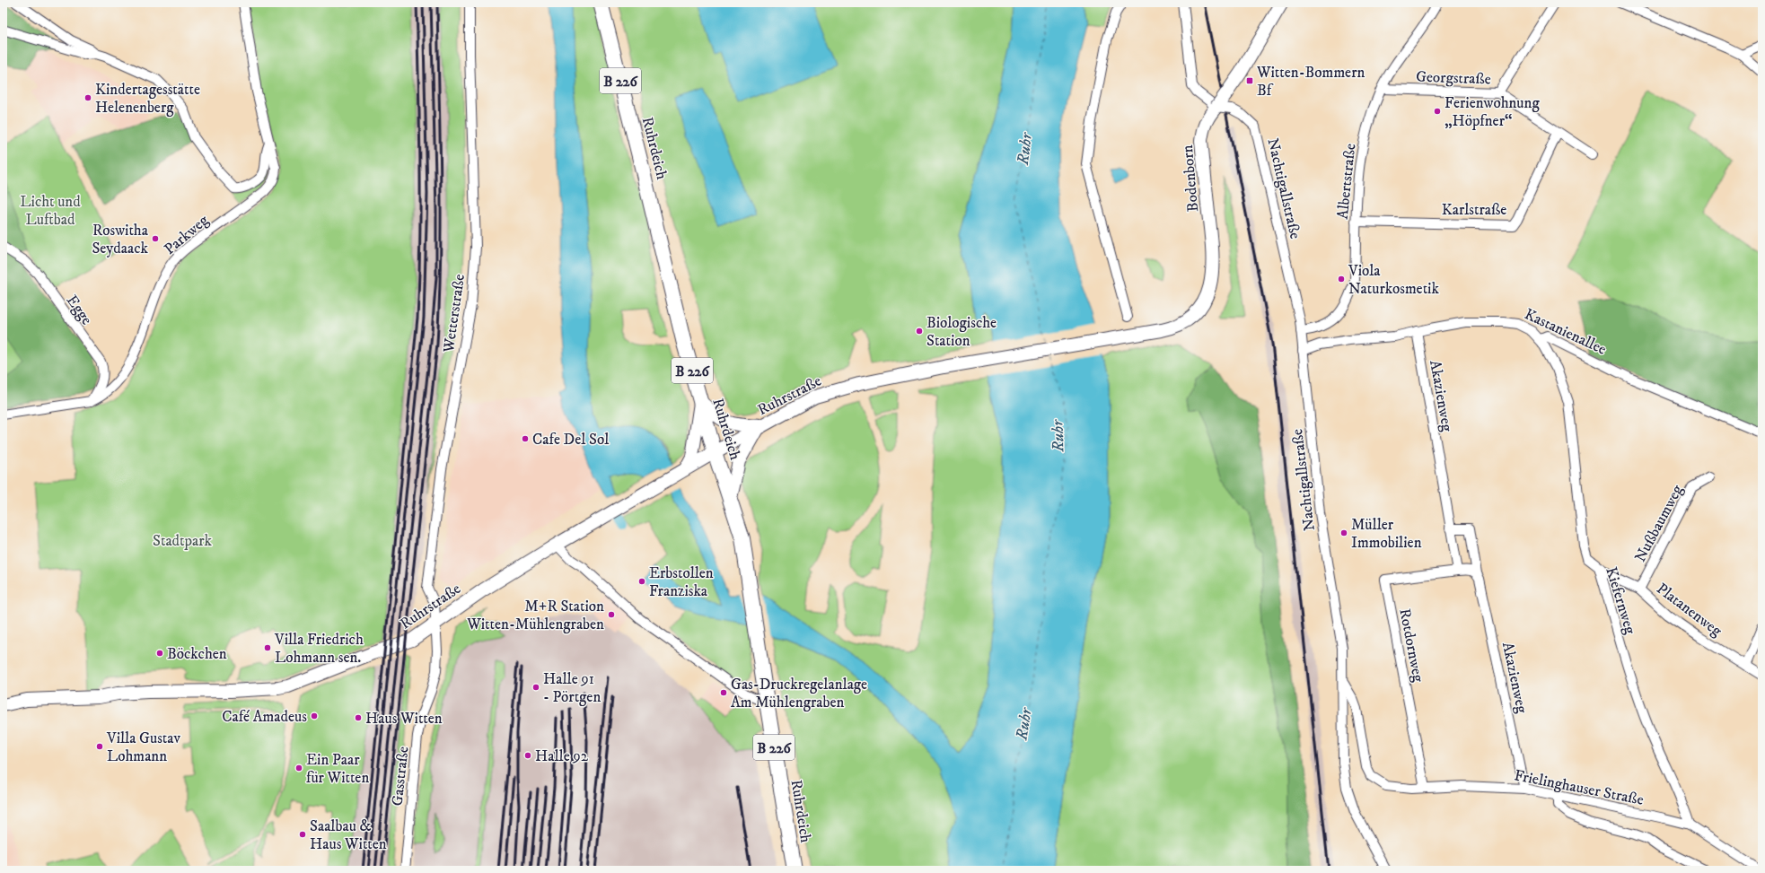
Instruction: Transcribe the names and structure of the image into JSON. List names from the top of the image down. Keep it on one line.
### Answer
{"streets":{"main road":["B 226","Ruhrdeich","Bodenborn","Ruhrstraße"],"street":["Georgstraße","Albertstraße","Nachtigallstraße","Karlstraße","Parkweg","Egge","Wetterstraße","Kastanienallee","Akazienweg","Nußbaumweg","Kiefernweg","Platanenweg","Rotdornweg","Gasstraße","Frielinghauser Straße"]},"crossings":[["Georgstraße","Albertstraße"],["Georgstraße","Karlstraße"],["B 226","Ruhrdeich"],["B 226","Ruhrstraße"],["Ruhrdeich","Ruhrstraße"],["Bodenborn","Nachtigallstraße"],["Bodenborn","Ruhrstraße"],["Albertstraße","Nachtigallstraße"],["Albertstraße","Karlstraße"],["Nachtigallstraße","Kastanienallee"],["Nachtigallstraße","Frielinghauser Straße"],["Parkweg","Egge"],["Wetterstraße","Ruhrstraße"],["Wetterstraße","Gasstraße"],["Kastanienallee","Akazienweg"],["Kastanienallee","Kiefernweg"],["Ruhrstraße","Gasstraße"],["Akazienweg","Rotdornweg"],["Akazienweg","Frielinghauser Straße"],["Nußbaumweg","Platanenweg"],["Kiefernweg","Platanenweg"],["Kiefernweg","Frielinghauser Straße"],["Rotdornweg","Frielinghauser Straße"]],"water":["Ruhr"],"parks":["Licht und Luftbad","Stadtpark"],"places":{"transit":["Witten-Bommern Bf"],"other":["Kindertagesstätte Helenenberg","Ferienwohnung „Höpfner“","Roswitha Seydaack","Viola Naturkosmetik","Biologische Station","Cafe Del Sol","Müller Immobilien","Erbstollen Franziska","M+R Station Witten-Mühlengraben","Villa Friedrich Lohmann sen.","Böckchen","Halle 91 - Pörtgen","Gas-Druckregelanlage Am Mühlengraben","Café Amadeus","Haus Witten","Villa Gustav Lohmann","Halle 92","Ein Paar für Witten","Saalbau & Haus Witten"]}}
